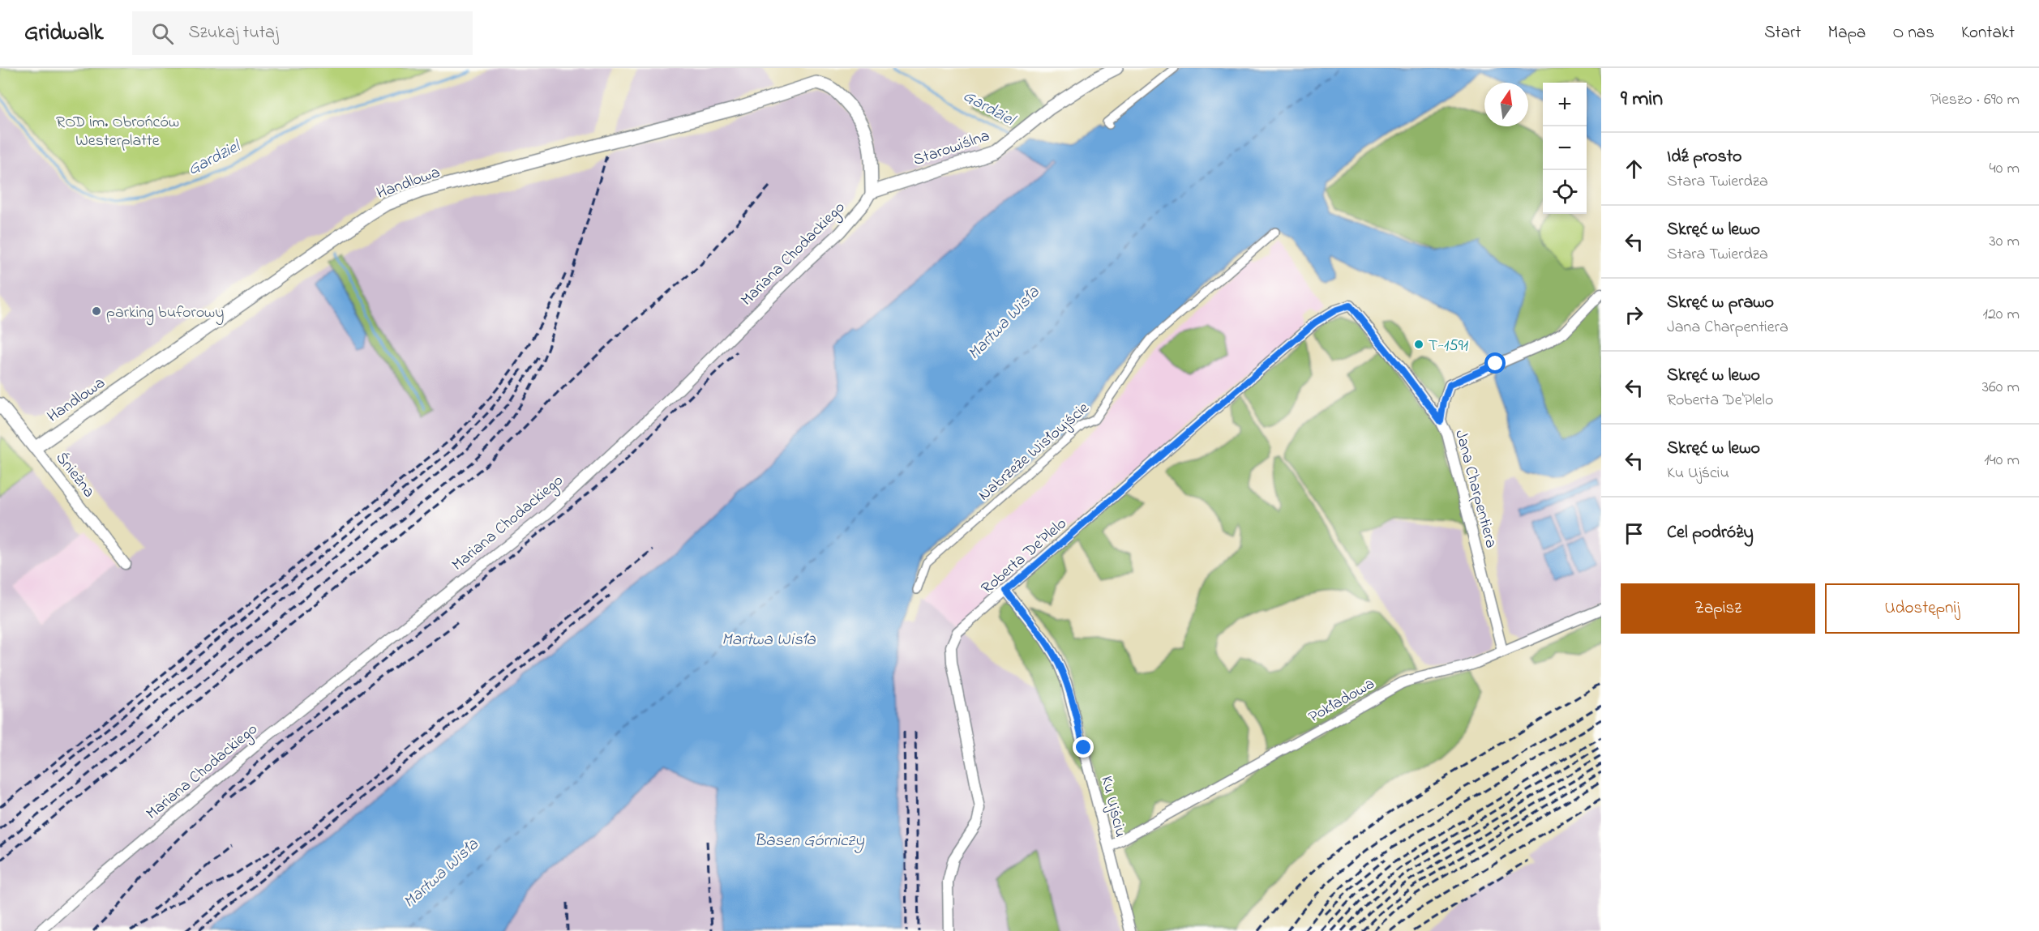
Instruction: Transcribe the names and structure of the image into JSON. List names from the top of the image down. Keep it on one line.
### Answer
{"streets":{"street":["Starowiślna","Handlowa","Mariana Chodackiego","Nabrzeże Wisłoujście","Śnieżna","Jana Charpentiera","Roberta De'Plelo","Pokładowa","Ku Ujściu"]},"crossings":[["Starowiślna","Handlowa"],["Starowiślna","Mariana Chodackiego"],["Handlowa","Mariana Chodackiego"],["Handlowa","Śnieżna"],["Jana Charpentiera","Roberta De'Plelo"],["Jana Charpentiera","Pokładowa"],["Roberta De'Plelo","Ku Ujściu"],["Pokładowa","Ku Ujściu"]],"water":["Gardziel","Martwa Wisła","Basen Górniczy"],"parks":["ROD im. Obrońców Westerplatte"],"places":["parking buforowy","T-1591"],"north":"top","page":{"header":"Gridwalk","search":"Szukaj tutaj","nav":["Start","Mapa","O nas","Kontakt"],"heading":["9 min","Pieszo · 690 m"],"map_buttons":["+","−"],"list":[["Idź prosto","Stara Twierdza","40 m"],["Skręć w lewo","Stara Twierdza","30 m"],["Skręć w prawo","Jana Charpentiera","120 m"],["Skręć w lewo","Roberta De'Plelo","360 m"],["Skręć w lewo","Ku Ujściu","140 m"],"Cel podróży"],"buttons":["Zapisz","Udostępnij"]}}
